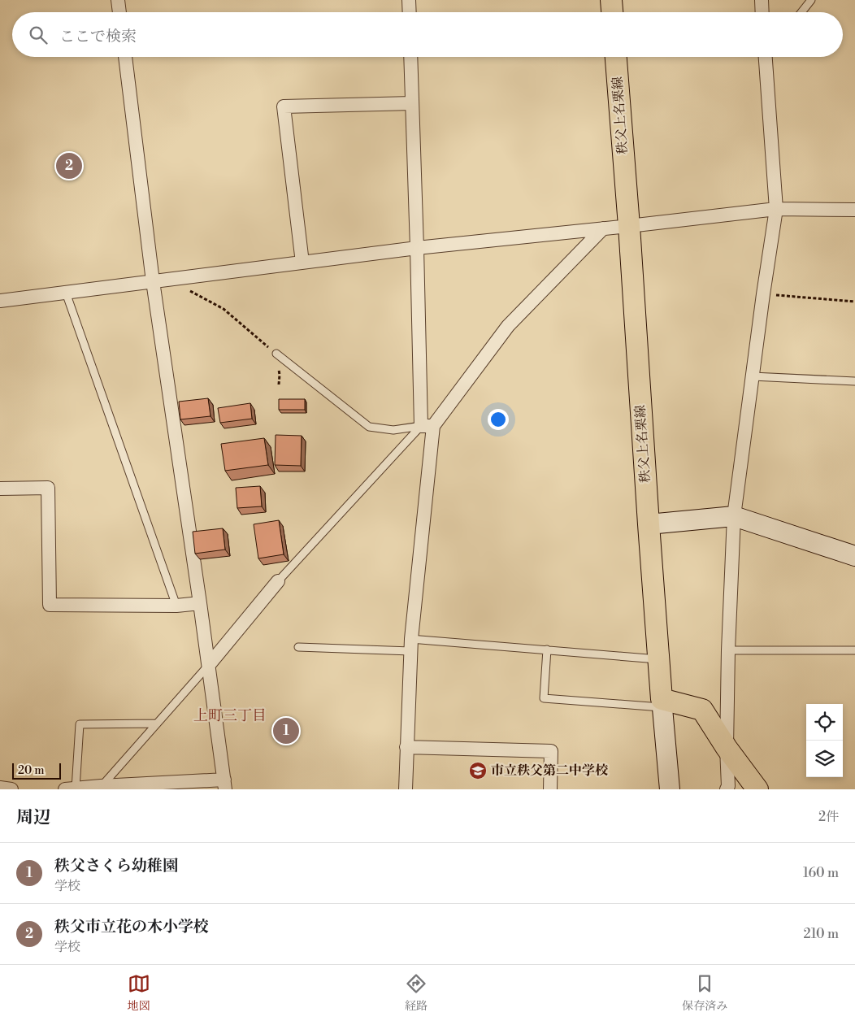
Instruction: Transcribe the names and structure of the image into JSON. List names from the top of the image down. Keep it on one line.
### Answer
{"streets":{"main road":["秩父上名栗線"]},"districts":["上町三丁目"],"places":{"school or university":["市立秩父第二中学校"]},"scale_bar":"20 m","page":{"search":"ここで検索","pins":["2","1"],"scale":"20 m","heading":["周辺","2件"],"list":[{"mark":"1","name":"秩父さくら幼稚園","note":"学校","value":"160 m"},{"mark":"2","name":"秩父市立花の木小学校","note":"学校","value":"210 m"}],"nav":["地図","経路","保存済み"]}}
